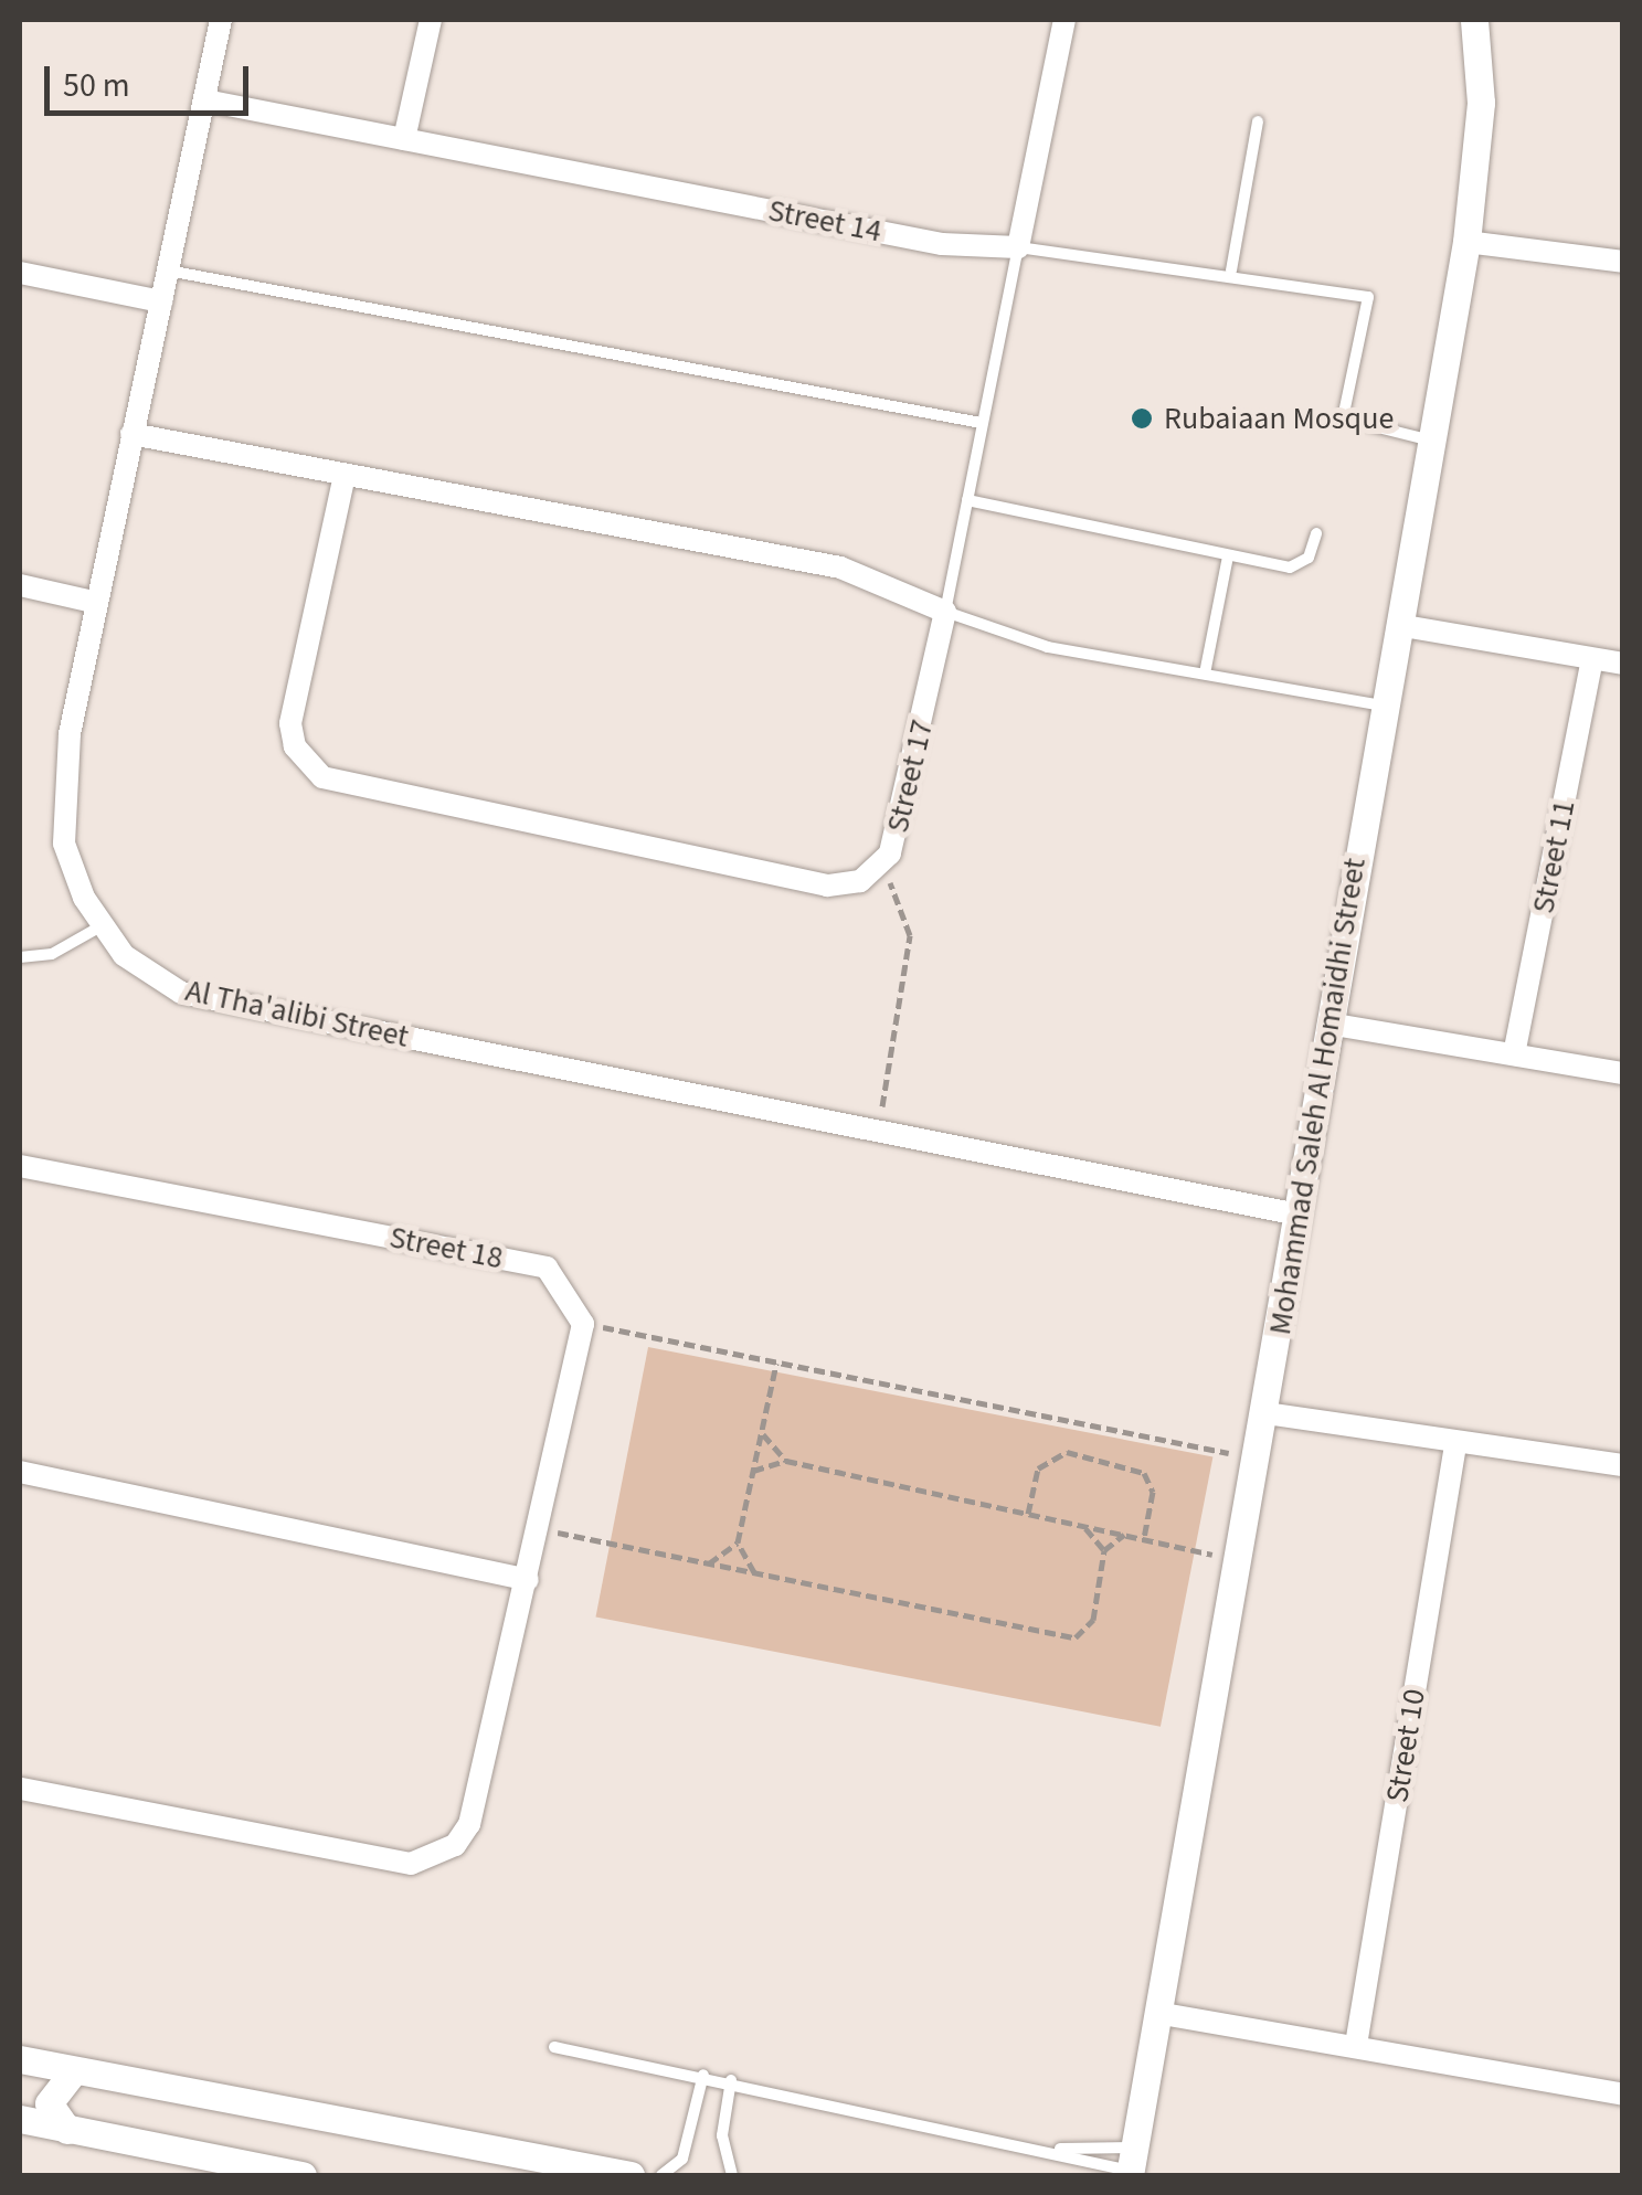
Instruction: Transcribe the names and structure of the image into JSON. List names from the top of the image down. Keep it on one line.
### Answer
{"streets":{"street":["Street 14","Street 17","Street 11","Al Tha'alibi Street","Mohammad Saleh Al Homaidhi Street","Street 18","Street 10"]},"crossings":[["Street 14","Al Tha'alibi Street"],["Al Tha'alibi Street","Mohammad Saleh Al Homaidhi Street"]],"places":["Rubaiaan Mosque"],"scale_bar":"50 m"}
